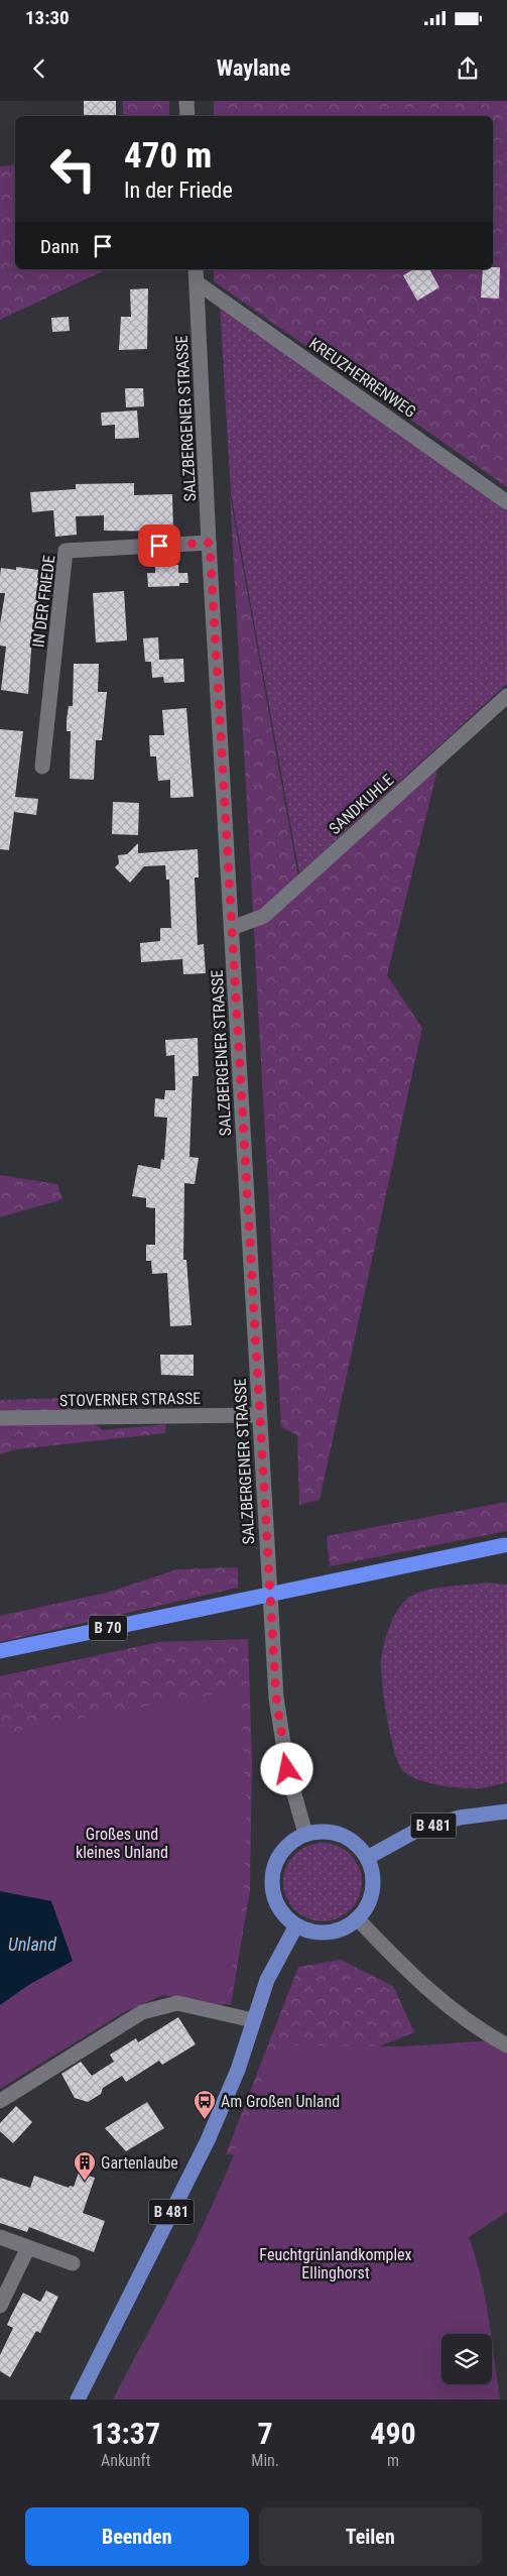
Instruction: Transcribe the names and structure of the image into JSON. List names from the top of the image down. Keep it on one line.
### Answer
{"streets":{"highway":["B 70"],"main road":["B 481"],"street":["KREUZHERRENWEG","SALZBERGENER STRASSE","IN DER FRIEDE","SANDKUHLE","STOVERNER STRASSE"]},"crossings":[["KREUZHERRENWEG","SALZBERGENER STRASSE"],["SALZBERGENER STRASSE","IN DER FRIEDE"],["SALZBERGENER STRASSE","SANDKUHLE"],["SALZBERGENER STRASSE","STOVERNER STRASSE"],["SALZBERGENER STRASSE","B 481"]],"water":["Unland"],"parks":["Großes und kleines Unland","Feuchtgrünlandkomplex Ellinghorst"],"places":{"bus stop":["Am Großen Unland"],"building":["Gartenlaube"]},"page":{"status":"13:30","header":"Waylane","turn":["470 m","In der Friede"],"then":"Dann","eta":["13:37","Ankunft","7","Min.","490","m"],"buttons":["Beenden","Teilen"]}}
